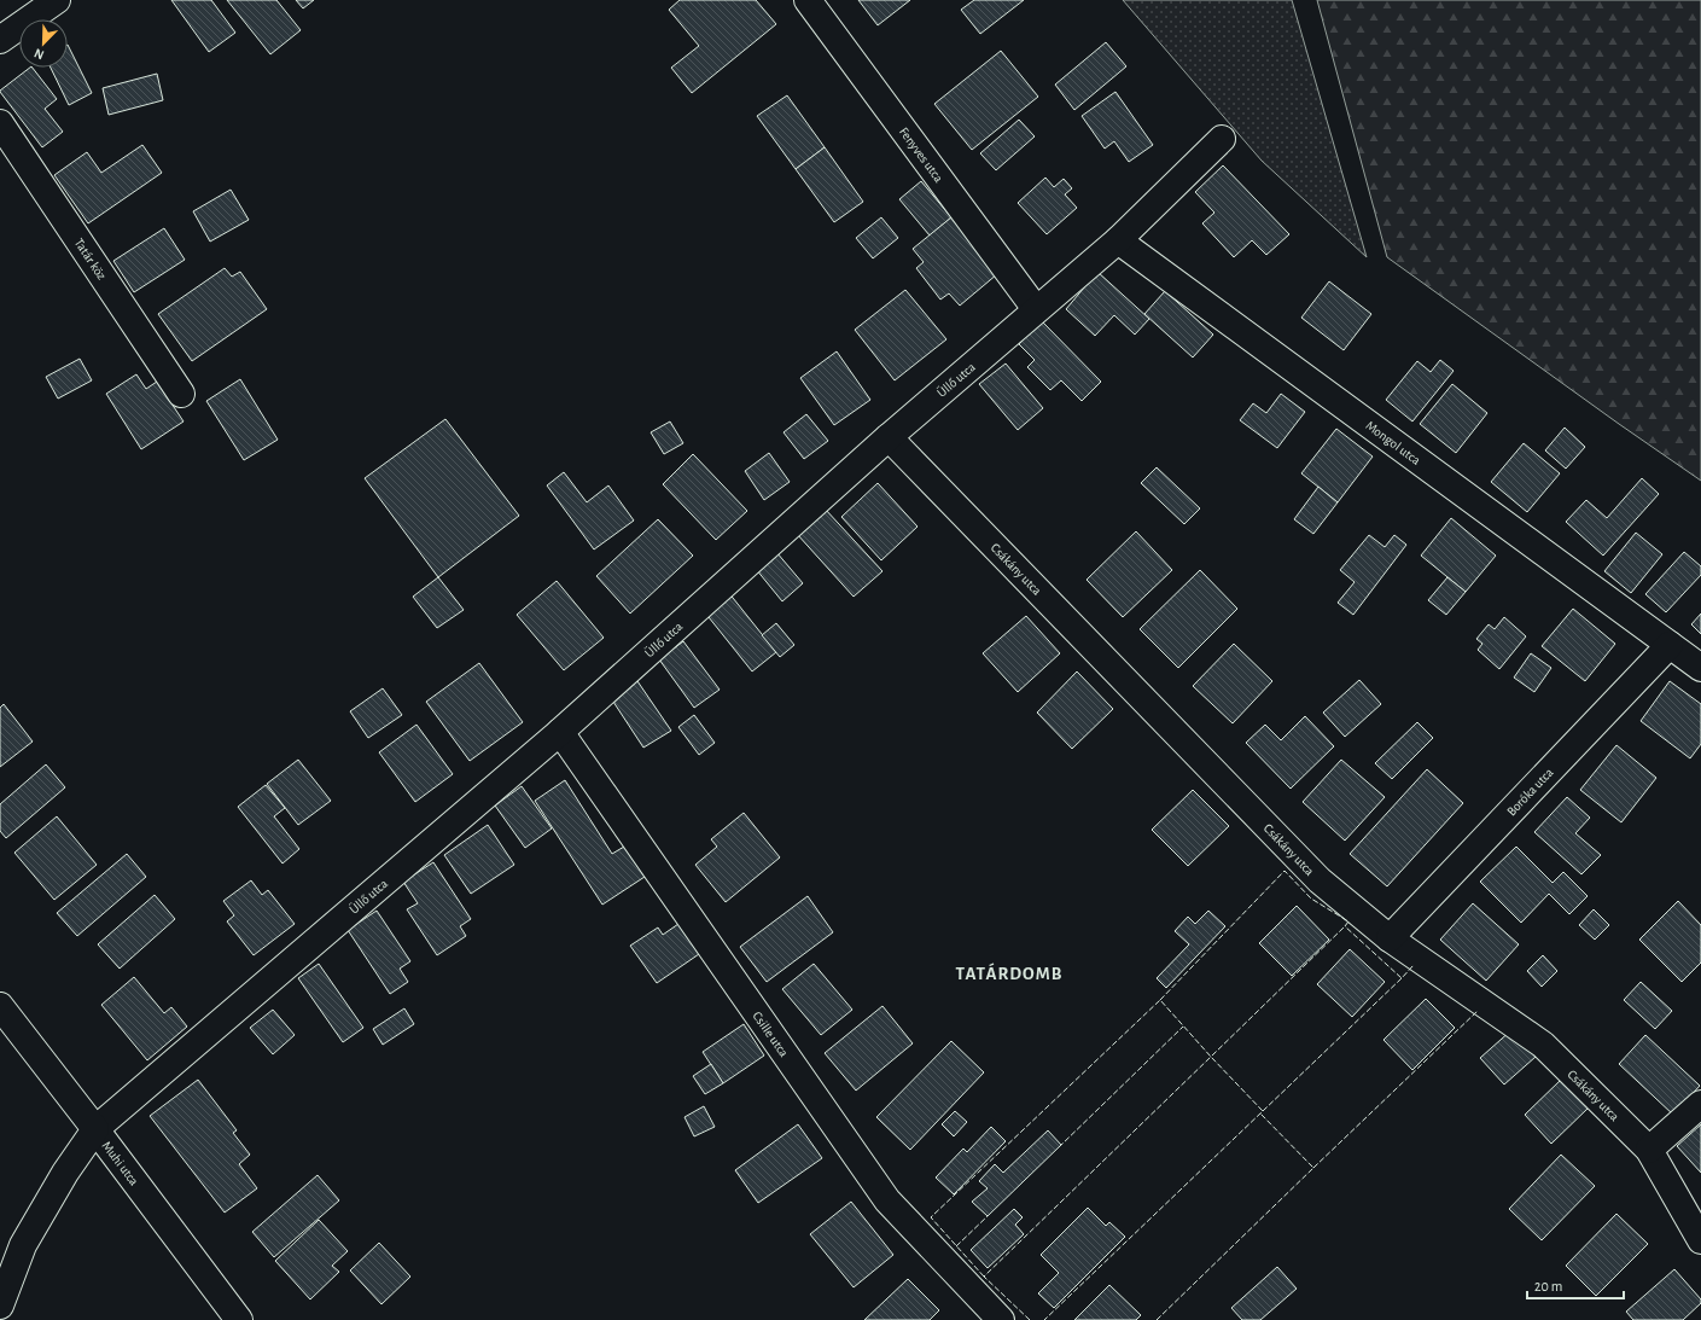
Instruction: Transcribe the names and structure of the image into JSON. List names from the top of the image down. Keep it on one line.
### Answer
{"streets":{"street":["Fenyves utca","Tatár köz","Üllő utca","Mongol utca","Csákány utca","Boróka utca","Csille utca","Muhi utca"]},"crossings":[["Fenyves utca","Üllő utca"],["Üllő utca","Mongol utca"],["Üllő utca","Csákány utca"],["Üllő utca","Csille utca"],["Üllő utca","Muhi utca"],["Mongol utca","Boróka utca"],["Csákány utca","Boróka utca"]],"districts":["TATÁRDOMB"],"scale_bar":"20 m","north":"bottom left"}
